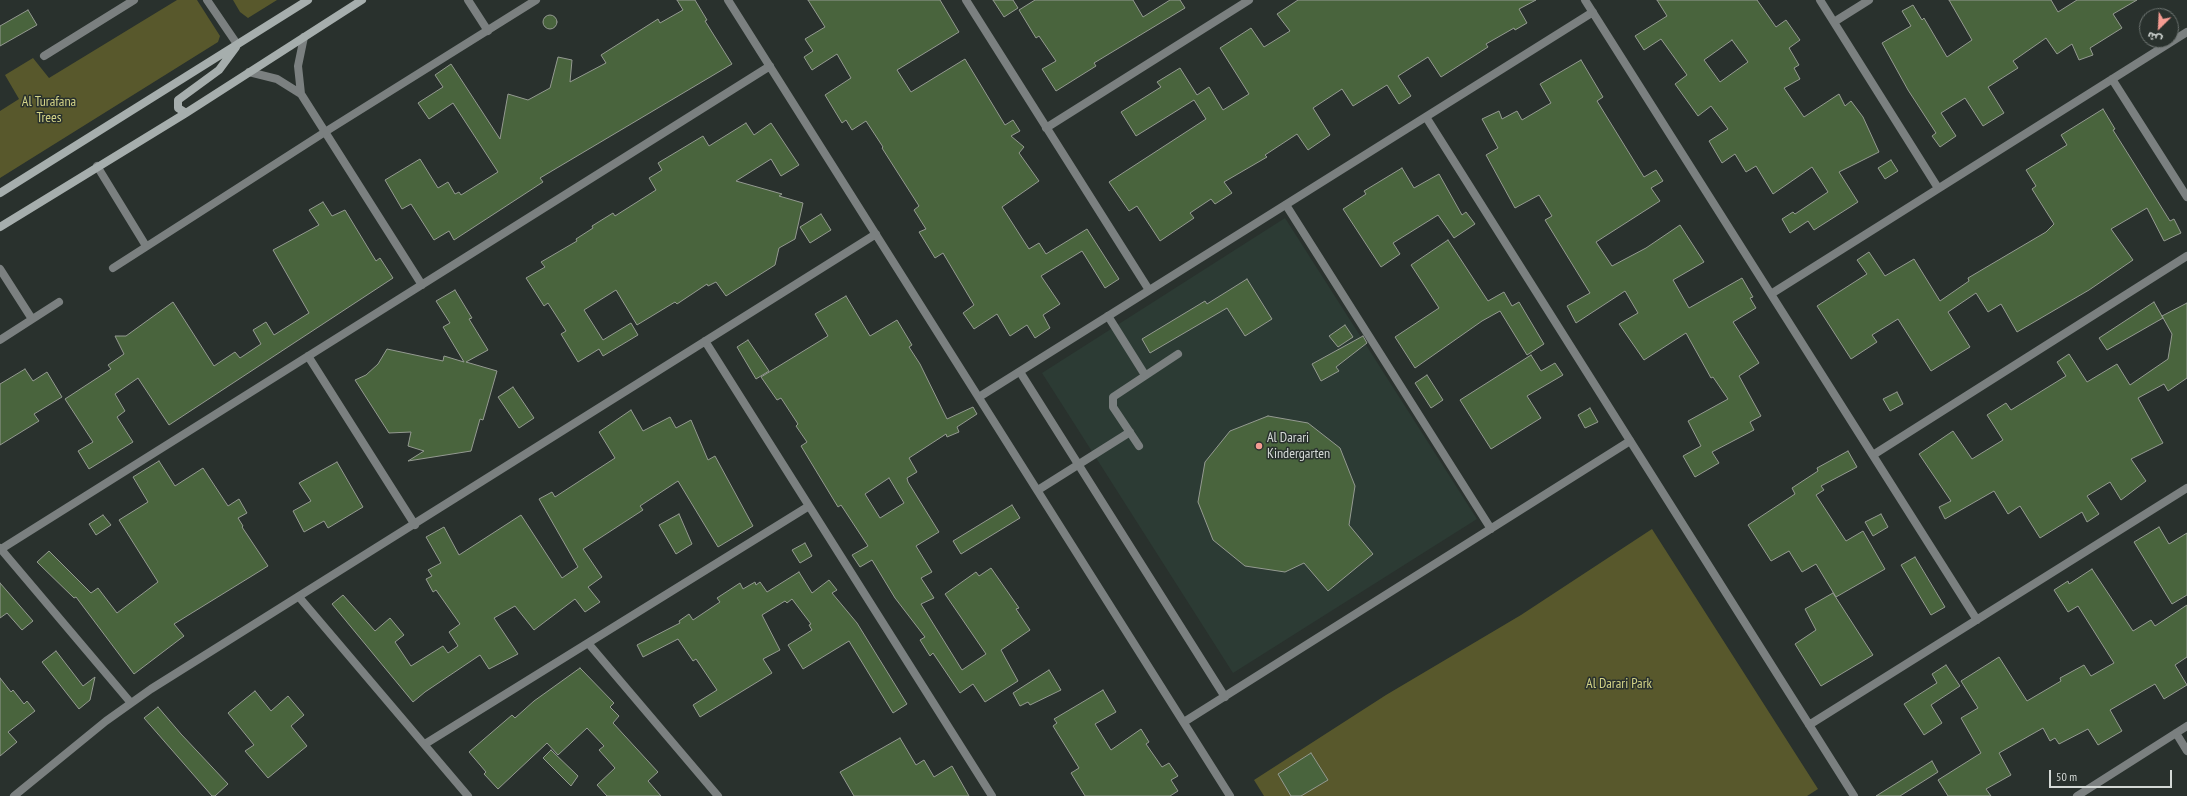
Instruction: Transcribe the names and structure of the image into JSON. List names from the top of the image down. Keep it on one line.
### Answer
{"parks":["Al Turafana Trees","Al Darari Park"],"places":["Al Darari Kindergarten"],"scale_bar":"50 m","north":"bottom left"}
